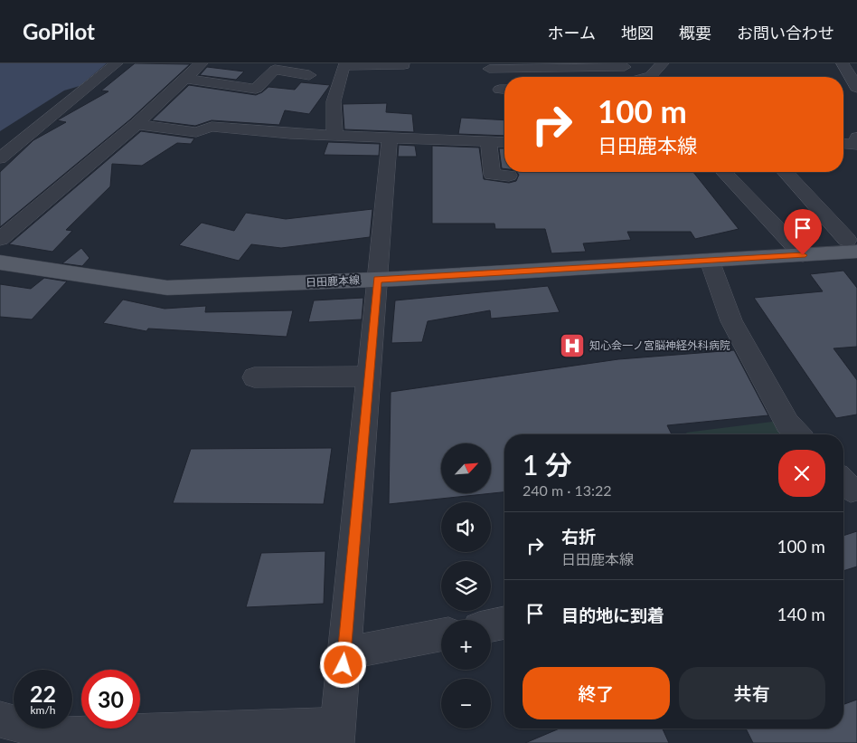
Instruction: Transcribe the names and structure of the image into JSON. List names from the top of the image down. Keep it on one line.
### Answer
{"streets":{"main road":["日田鹿本線"]},"places":{"hospital":["知心会一ノ宮脳神経外科病院"]},"north":"top right","page":{"header":"GoPilot","nav":["ホーム","地図","概要","お問い合わせ"],"turn":["100 m","日田鹿本線"],"heading":["1 分","240 m · 13:22"],"map_buttons":["+","−"],"list":[{"name":"右折","note":"日田鹿本線","value":"100 m"},{"name":"目的地に到着","value":"140 m"}],"buttons":["終了","共有"],"speed":"22 km/h","limit":"30"}}
